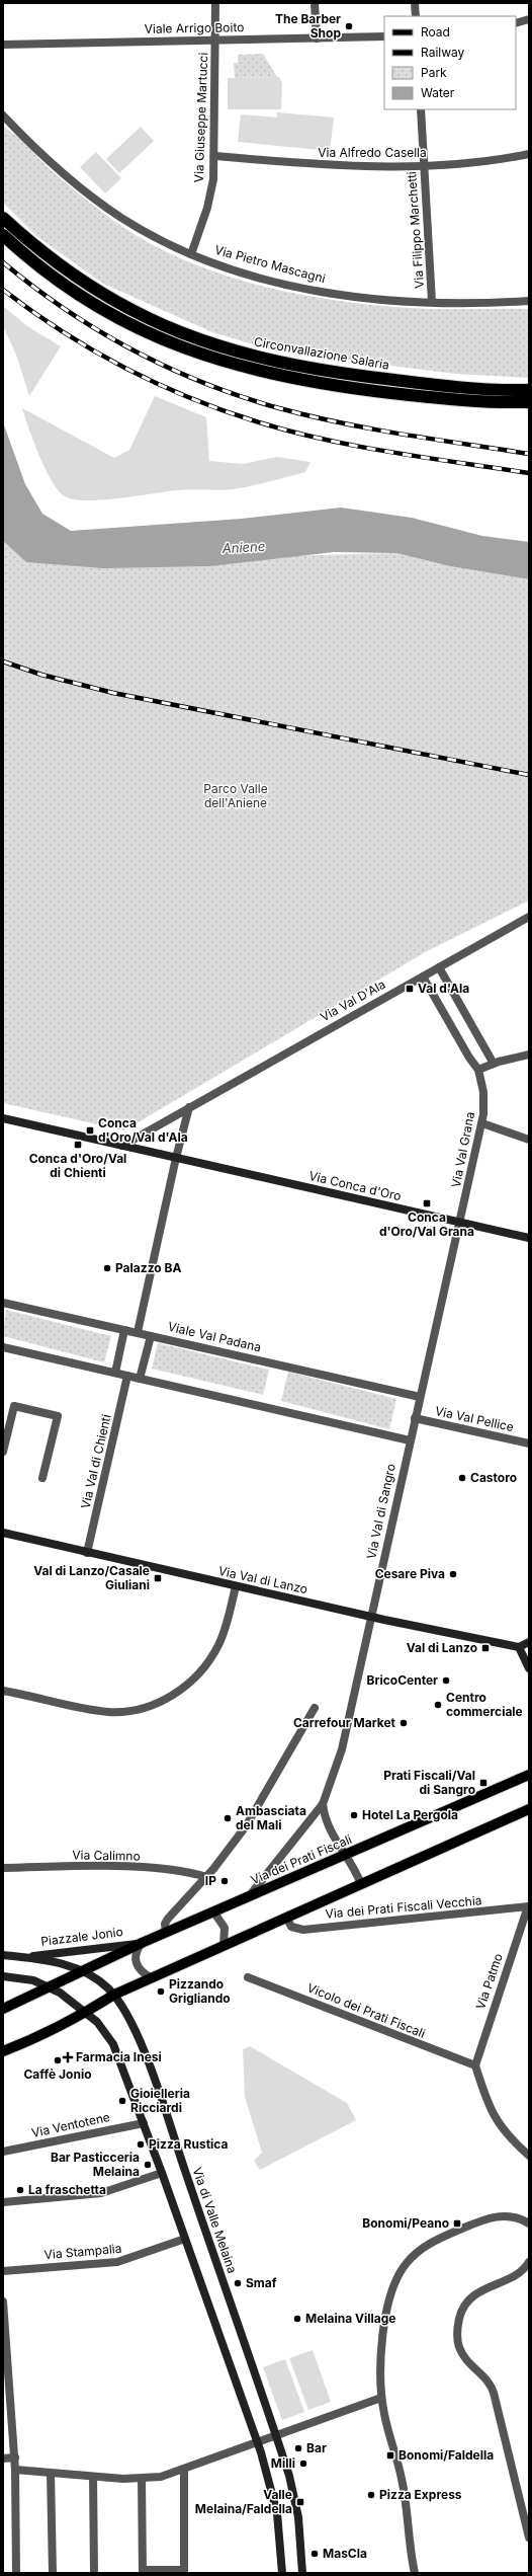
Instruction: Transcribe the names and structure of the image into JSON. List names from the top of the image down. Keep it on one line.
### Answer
{"streets":{"highway":["Circonvallazione Salaria"],"main road":["Via Conca d'Oro","Via Val di Lanzo","Via dei Prati Fiscali","Piazzale Jonio","Via di Valle Melaina"],"street":["Viale Arrigo Boito","Via Giuseppe Martucci","Via Alfredo Casella","Via Filippo Marchetti","Via Pietro Mascagni","Via Val D'Ala","Via Val Grana","Viale Val Padana","Via Val Pellice","Via Val di Chienti","Via Val di Sangro","Via Calimno","Via dei Prati Fiscali Vecchia","Via Patmo","Vicolo dei Prati Fiscali","Via Ventotene","Via Stampalia"]},"crossings":[["Viale Arrigo Boito","Via Giuseppe Martucci"],["Via Giuseppe Martucci","Via Alfredo Casella"],["Via Giuseppe Martucci","Via Pietro Mascagni"],["Via Alfredo Casella","Via Filippo Marchetti"],["Via Filippo Marchetti","Via Pietro Mascagni"],["Via Val D'Ala","Via Val Grana"],["Via Val D'Ala","Via Conca d'Oro"],["Via Val Grana","Via Conca d'Oro"],["Via Val Grana","Via Val di Sangro"],["Via Conca d'Oro","Via Val di Sangro"],["Viale Val Padana","Via Val di Sangro"],["Via Val Pellice","Via Val di Sangro"],["Via Val di Chienti","Via Val di Lanzo"],["Via Val di Sangro","Via Val di Lanzo"],["Via Val di Sangro","Via dei Prati Fiscali"],["Via dei Prati Fiscali","Piazzale Jonio"],["Via dei Prati Fiscali Vecchia","Via Patmo"],["Piazzale Jonio","Via di Valle Melaina"],["Via Patmo","Vicolo dei Prati Fiscali"]],"water":["Aniene"],"parks":["Parco Valle dell'Aniene"],"places":{"other":["The Barber Shop","Palazzo BA","Castoro","Cesare Piva","BricoCenter","Centro commerciale","Carrefour Market","Hotel La Pergola","Ambasciata del Mali","IP","Pizzando Grigliando","Caffè Jonio","Gioielleria Ricciardi","Pizza Rustica","Bar Pasticceria Melaina","La fraschetta","Smaf","Melaina Village","Bar","Milli","Pizza Express","MasCla"],"transit":["Val d'Ala","Conca d'Oro/Val d'Ala","Conca d'Oro/Val di Chienti","Conca d'Oro/Val Grana","Val di Lanzo/Casale Giuliani","Val di Lanzo","Prati Fiscali/Val di Sangro","Bonomi/Peano","Bonomi/Faldella","Valle Melaina/Faldella"],"health":["Farmacia Inesi"]},"legend":["Road","Railway","Park","Water"]}
